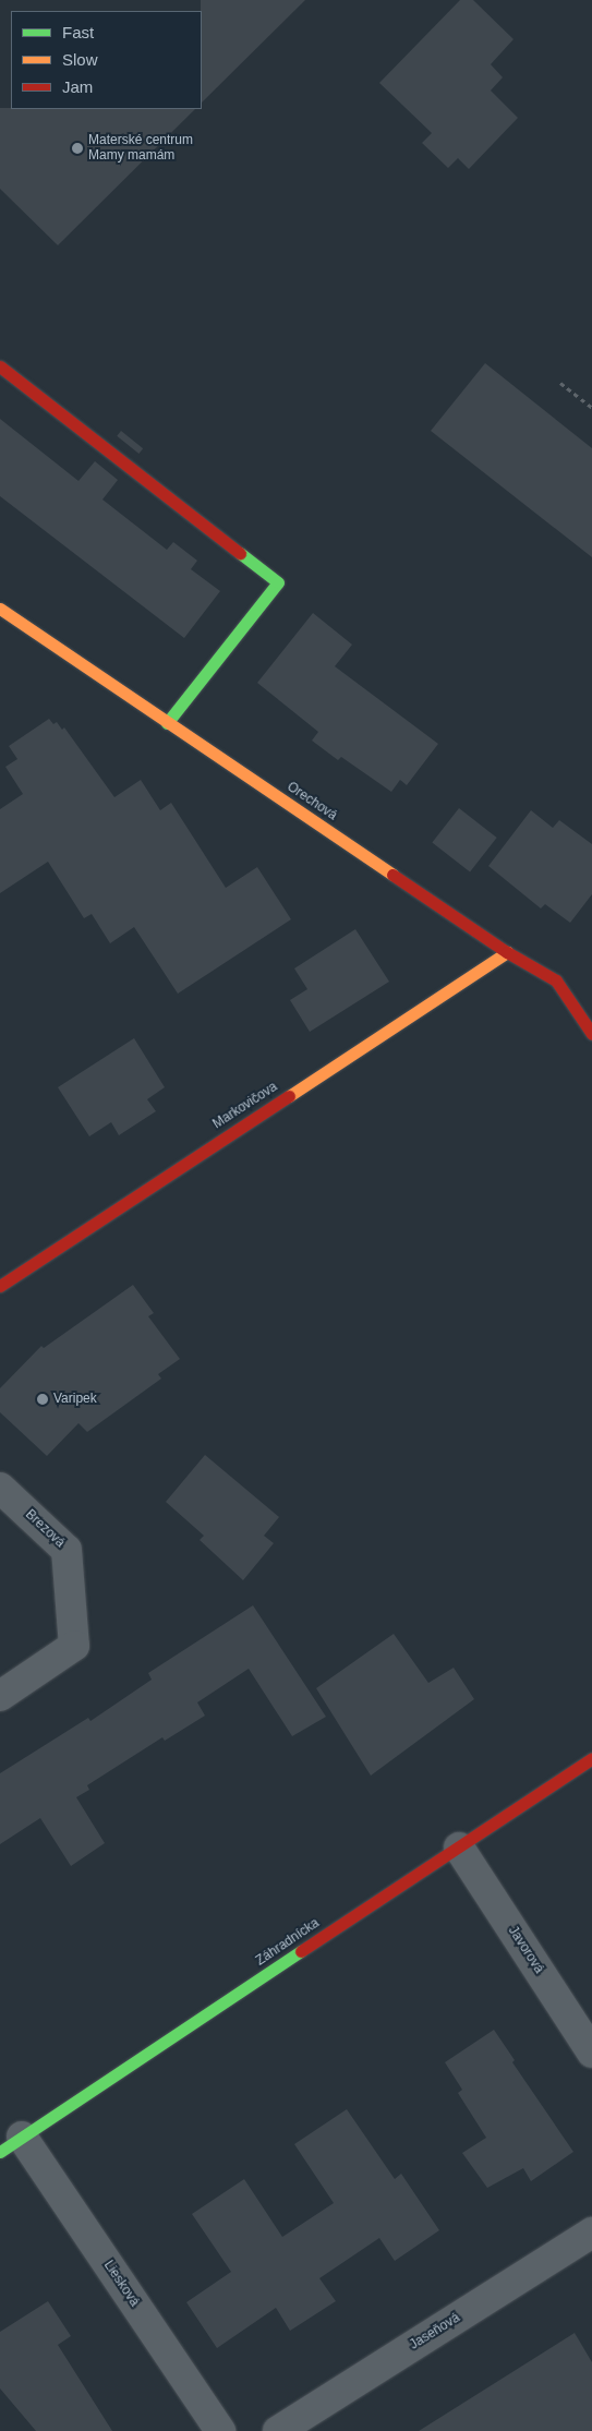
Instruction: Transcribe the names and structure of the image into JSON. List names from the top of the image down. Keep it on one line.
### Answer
{"streets":{"street":["Orechová","Markovičova","Brezová","Záhradnícka","Javorová","Liesková","Jaseňová"]},"crossings":[["Orechová","Markovičova"],["Záhradnícka","Javorová"],["Záhradnícka","Liesková"]],"places":["Materské centrum Mamy mamám","Varipek"],"legend":["Fast","Slow","Jam"]}
